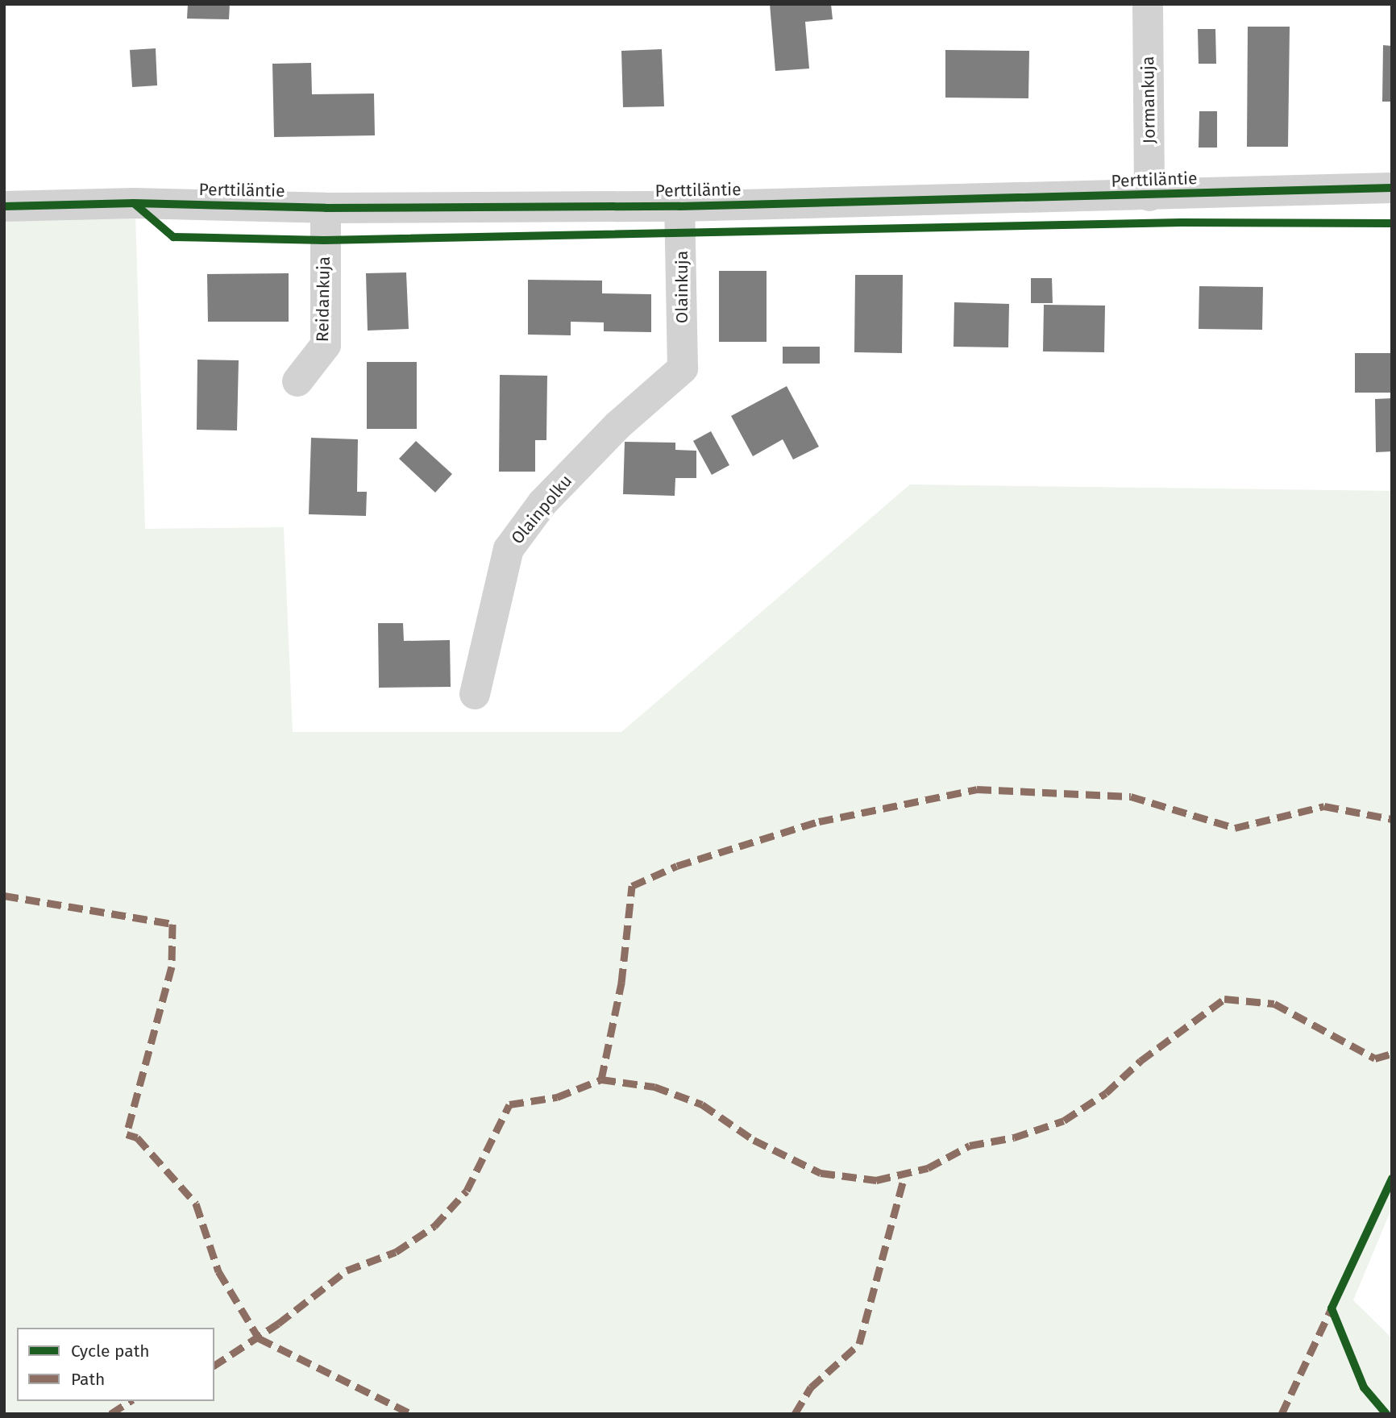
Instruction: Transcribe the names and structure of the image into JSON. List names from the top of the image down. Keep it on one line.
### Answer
{"streets":{"street":["Jormankuja","Perttiläntie","Olainkuja","Reidankuja","Olainpolku"]},"crossings":[["Jormankuja","Perttiläntie"],["Perttiläntie","Olainkuja"],["Perttiläntie","Reidankuja"],["Olainkuja","Olainpolku"]],"legend":["Cycle path","Path"]}
